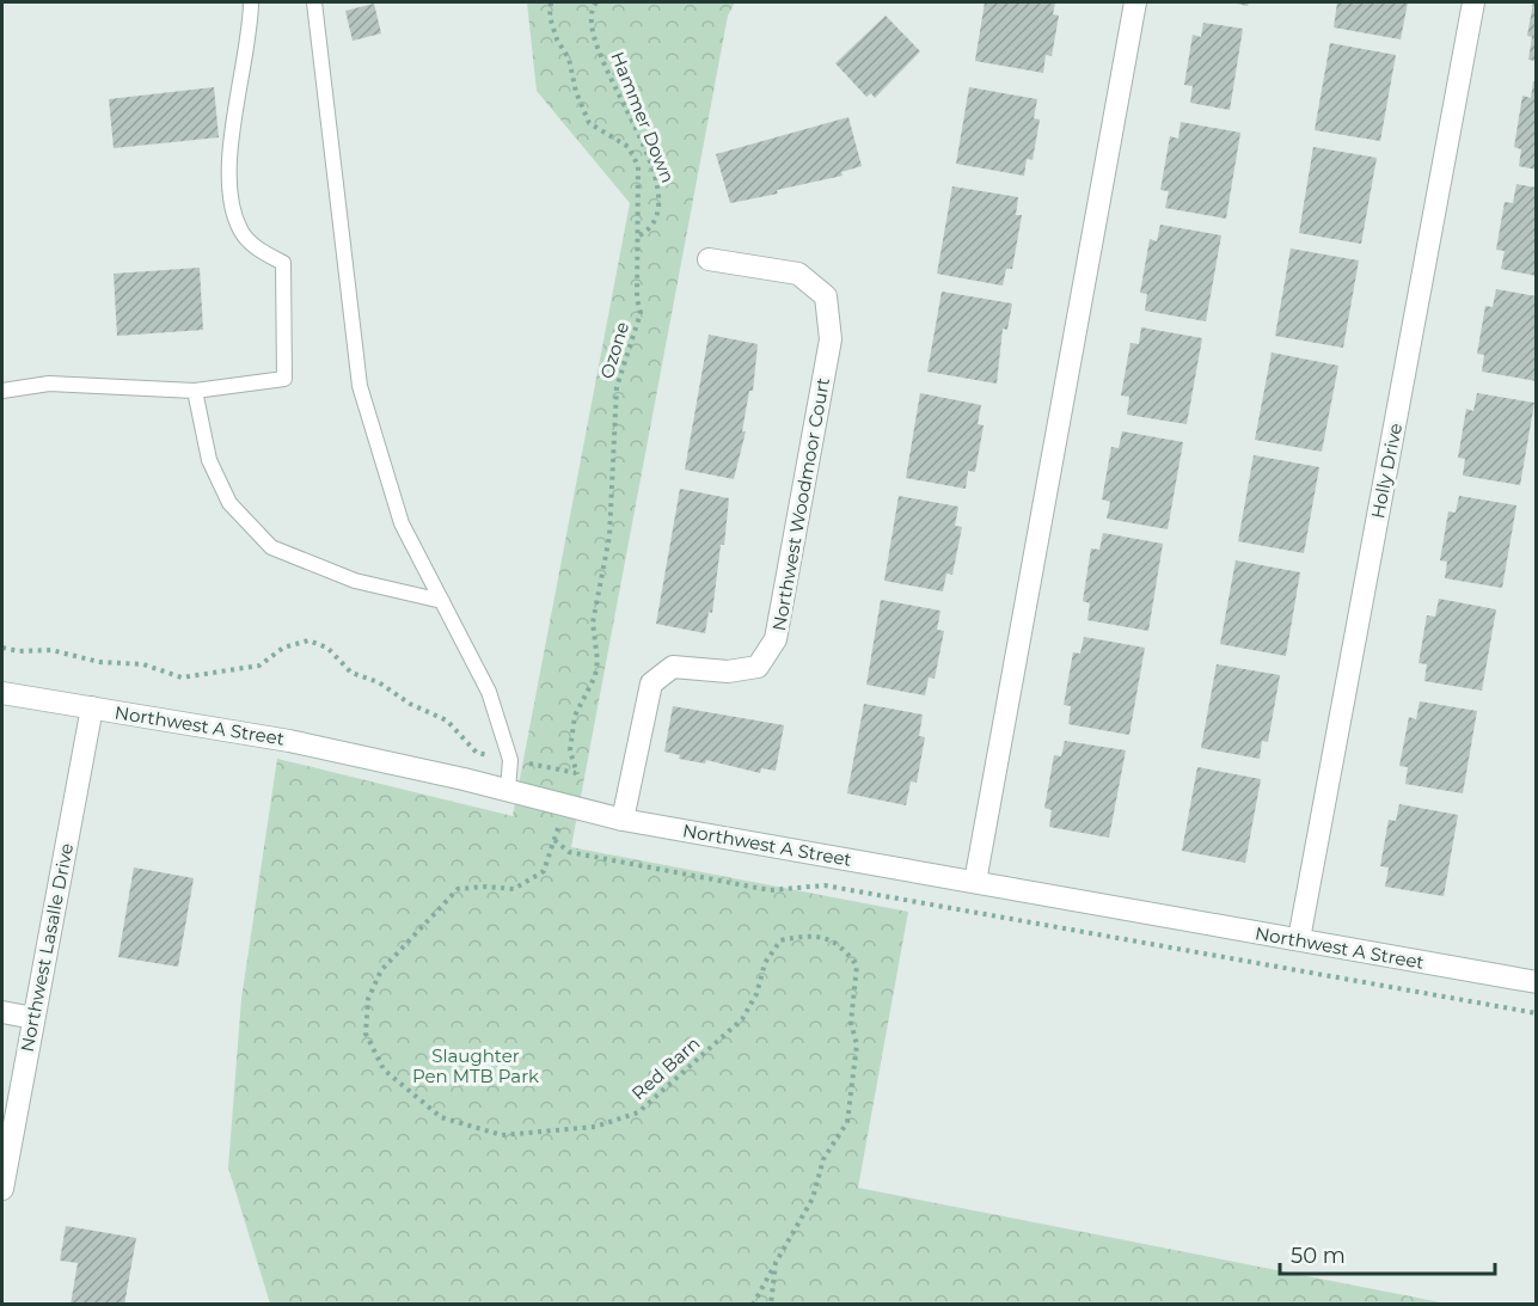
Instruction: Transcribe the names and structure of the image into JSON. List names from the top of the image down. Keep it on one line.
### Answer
{"streets":{"street":["Holly Drive","Northwest Woodmoor Court","Northwest A Street","Northwest Lasalle Drive"],"path":["Hammer Down","Ozone","Red Barn"]},"crossings":[["Hammer Down","Ozone"],["Holly Drive","Northwest A Street"],["Northwest Woodmoor Court","Northwest A Street"],["Northwest A Street","Northwest Lasalle Drive"]],"parks":["Slaughter Pen MTB Park"],"scale_bar":"50 m"}
